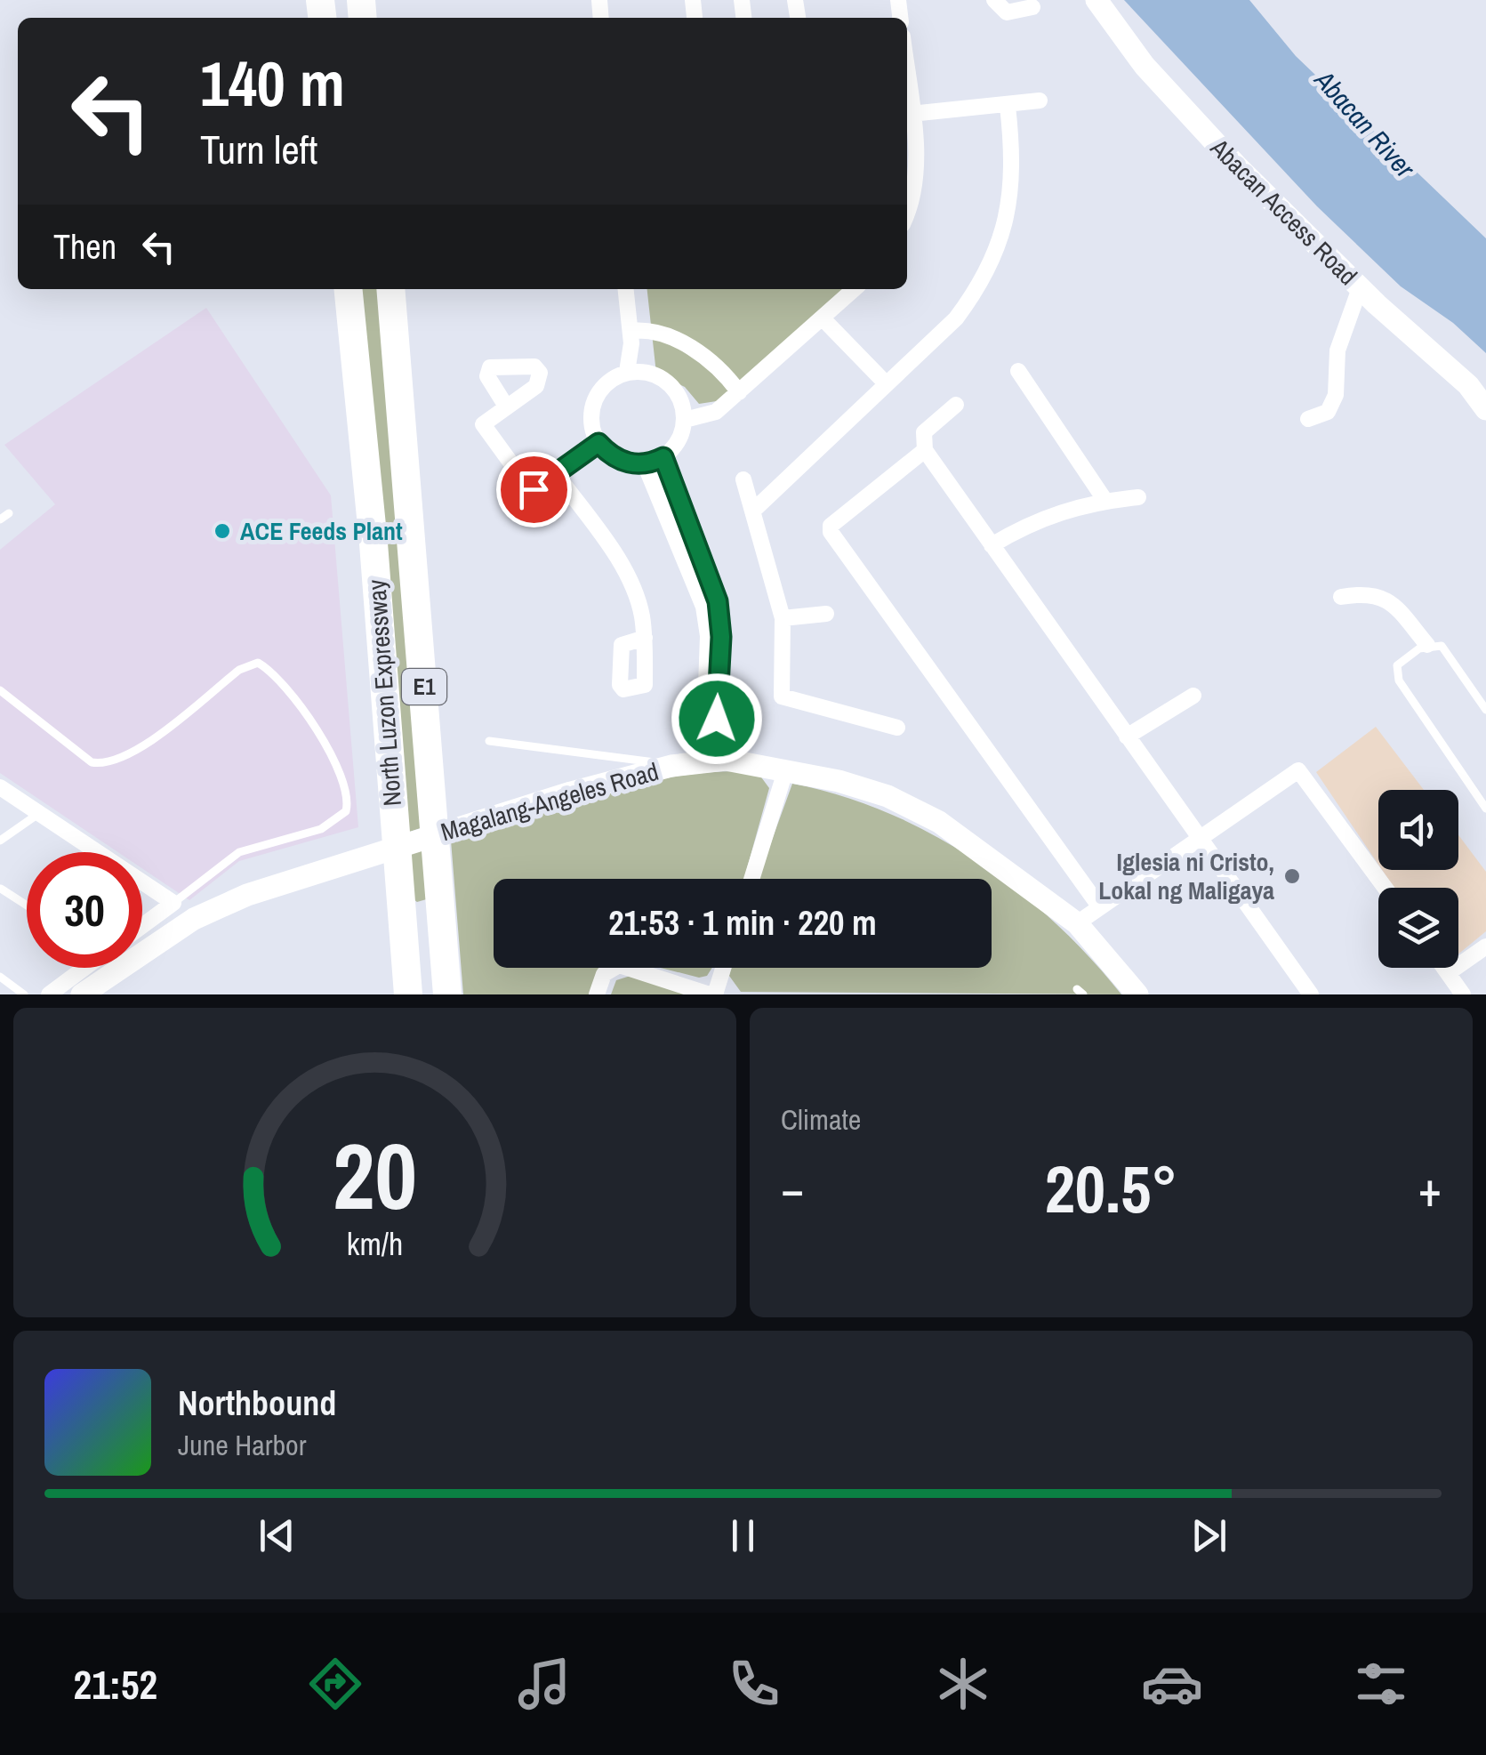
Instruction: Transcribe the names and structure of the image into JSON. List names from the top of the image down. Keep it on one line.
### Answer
{"streets":{"highway":["E1","North Luzon Expressway"],"main road":["Abacan Access Road","Magalang-Angeles Road"]},"water":["Abacan River"],"places":["ACE Feeds Plant","Iglesia ni Cristo, Lokal ng Maligaya"],"page":{"turn":["140 m","Turn left"],"then":"Then","limit":"30","trip":"21:53 · 1 min · 220 m","tile":"Climate","heat":["−","20.5°","+"],"song":["Northbound","June Harbor"],"tabs":"21:52","gauge":["20","km/h"]}}
